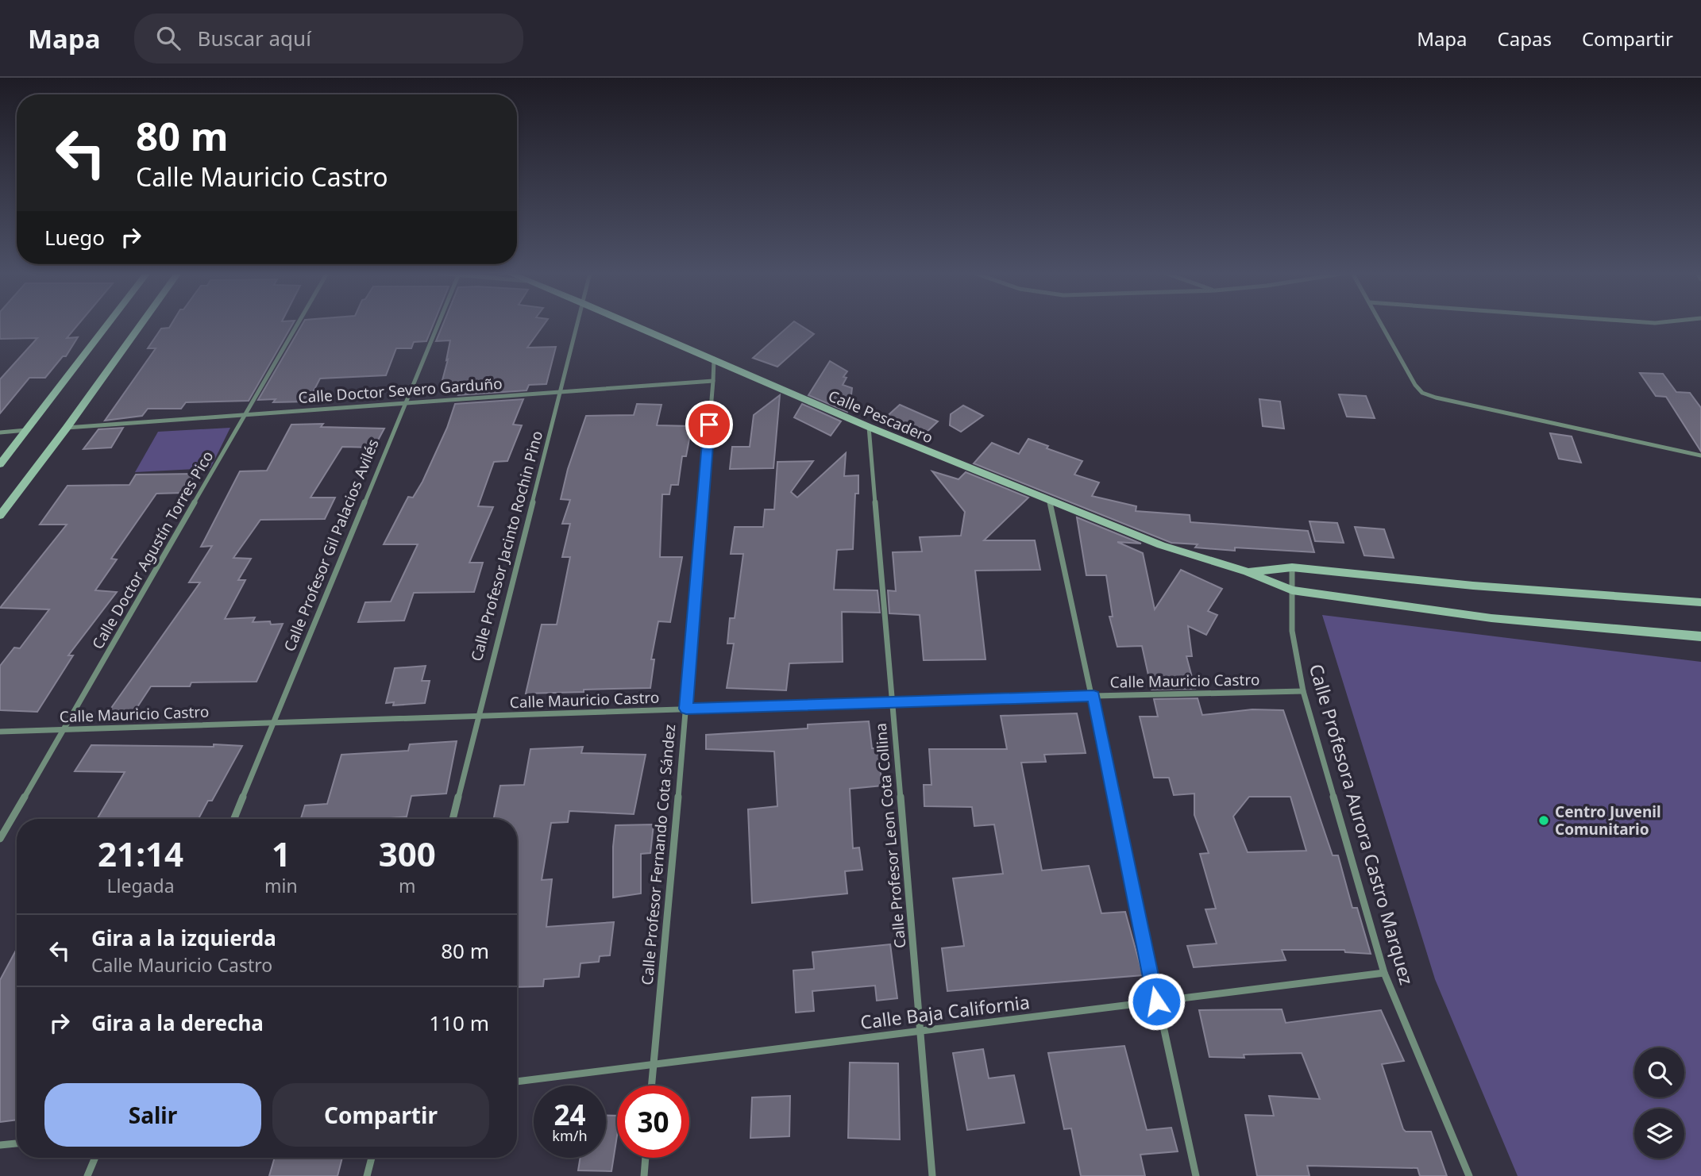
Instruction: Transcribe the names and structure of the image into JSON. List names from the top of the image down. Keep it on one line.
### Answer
{"streets":{"street":["Calle Doctor Severo Garduño","Calle Pescadero","Calle Profesor Gil Palacios Avilés","Calle Profesor Jacinto Rochin Pino","Calle Doctor Agustín Torres Pico","Calle Mauricio Castro","Calle Profesora Aurora Castro Marquez","Calle Profesor Leon Cota Collina","Calle Profesor Fernando Cota Sández","Calle Baja California"]},"crossings":[["Calle Doctor Severo Garduño","Calle Profesor Gil Palacios Avilés"],["Calle Doctor Severo Garduño","Calle Profesor Jacinto Rochin Pino"],["Calle Doctor Severo Garduño","Calle Doctor Agustín Torres Pico"],["Calle Doctor Severo Garduño","Calle Profesor Fernando Cota Sández"],["Calle Pescadero","Calle Profesora Aurora Castro Marquez"],["Calle Pescadero","Calle Profesor Leon Cota Collina"],["Calle Profesor Gil Palacios Avilés","Calle Mauricio Castro"],["Calle Profesor Jacinto Rochin Pino","Calle Mauricio Castro"],["Calle Doctor Agustín Torres Pico","Calle Mauricio Castro"],["Calle Mauricio Castro","Calle Profesora Aurora Castro Marquez"],["Calle Mauricio Castro","Calle Profesor Leon Cota Collina"],["Calle Mauricio Castro","Calle Profesor Fernando Cota Sández"],["Calle Profesora Aurora Castro Marquez","Calle Baja California"],["Calle Profesor Leon Cota Collina","Calle Baja California"],["Calle Profesor Fernando Cota Sández","Calle Baja California"]],"places":["Centro Juvenil Comunitario"],"page":{"header":"Mapa","search":"Buscar aquí","nav":["Mapa","Capas","Compartir"],"turn":["80 m","Calle Mauricio Castro"],"then":"Luego","eta":["21:14","Llegada","1","min","300","m"],"list":[{"name":"Gira a la izquierda","note":"Calle Mauricio Castro","value":"80 m"},{"name":"Gira a la derecha","value":"110 m"}],"buttons":["Salir","Compartir"],"speed":"24 km/h","limit":"30"}}
